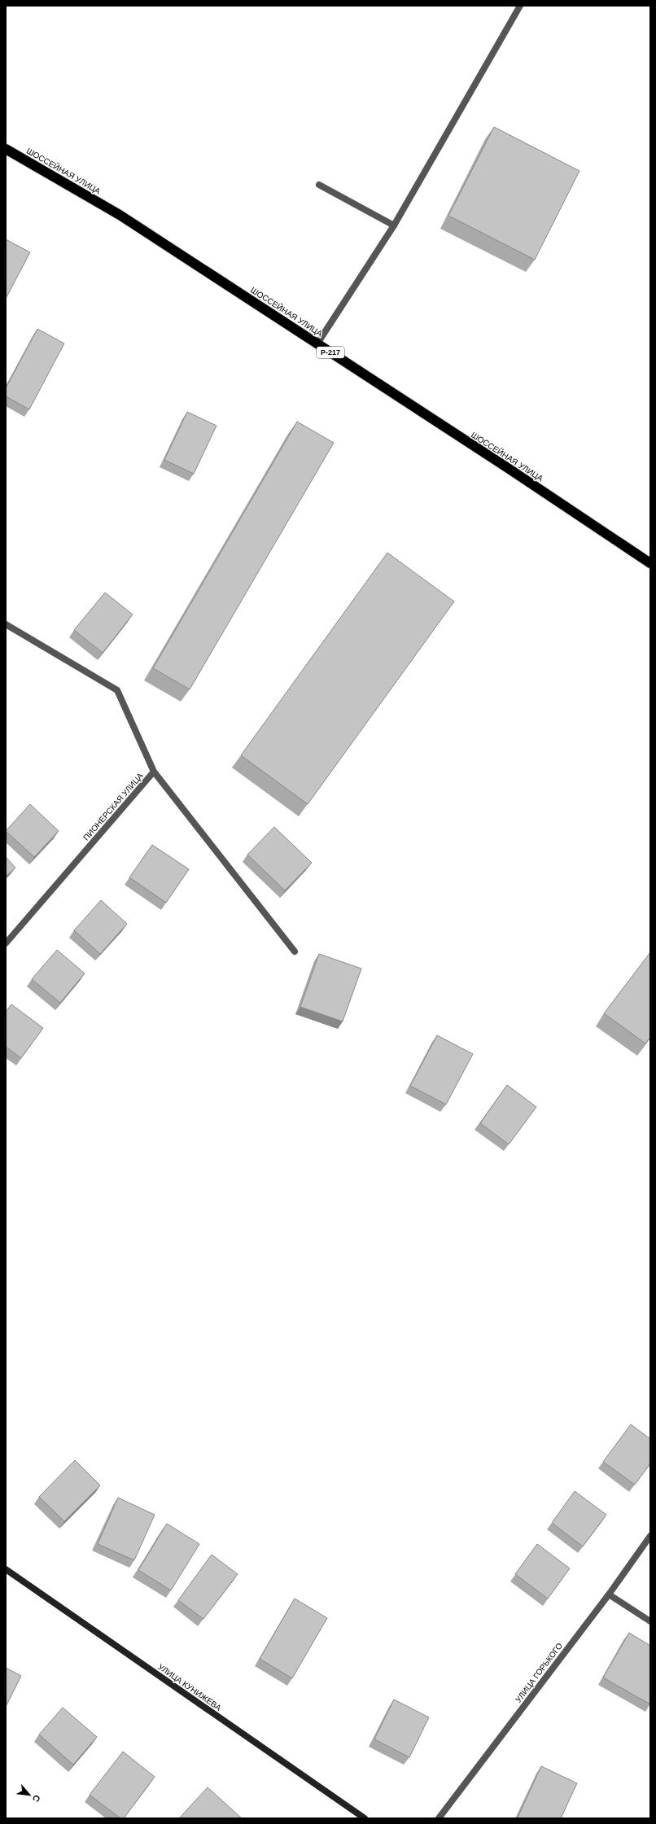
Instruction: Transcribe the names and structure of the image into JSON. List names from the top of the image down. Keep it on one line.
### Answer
{"streets":{"highway":["ШОССЕЙНАЯ УЛИЦА","Р-217"],"street":["ПИОНЕРСКАЯ УЛИЦА","УЛИЦА ГОРЬКОГО","УЛИЦА КУНИЖЕВА"]},"north":"bottom right"}
